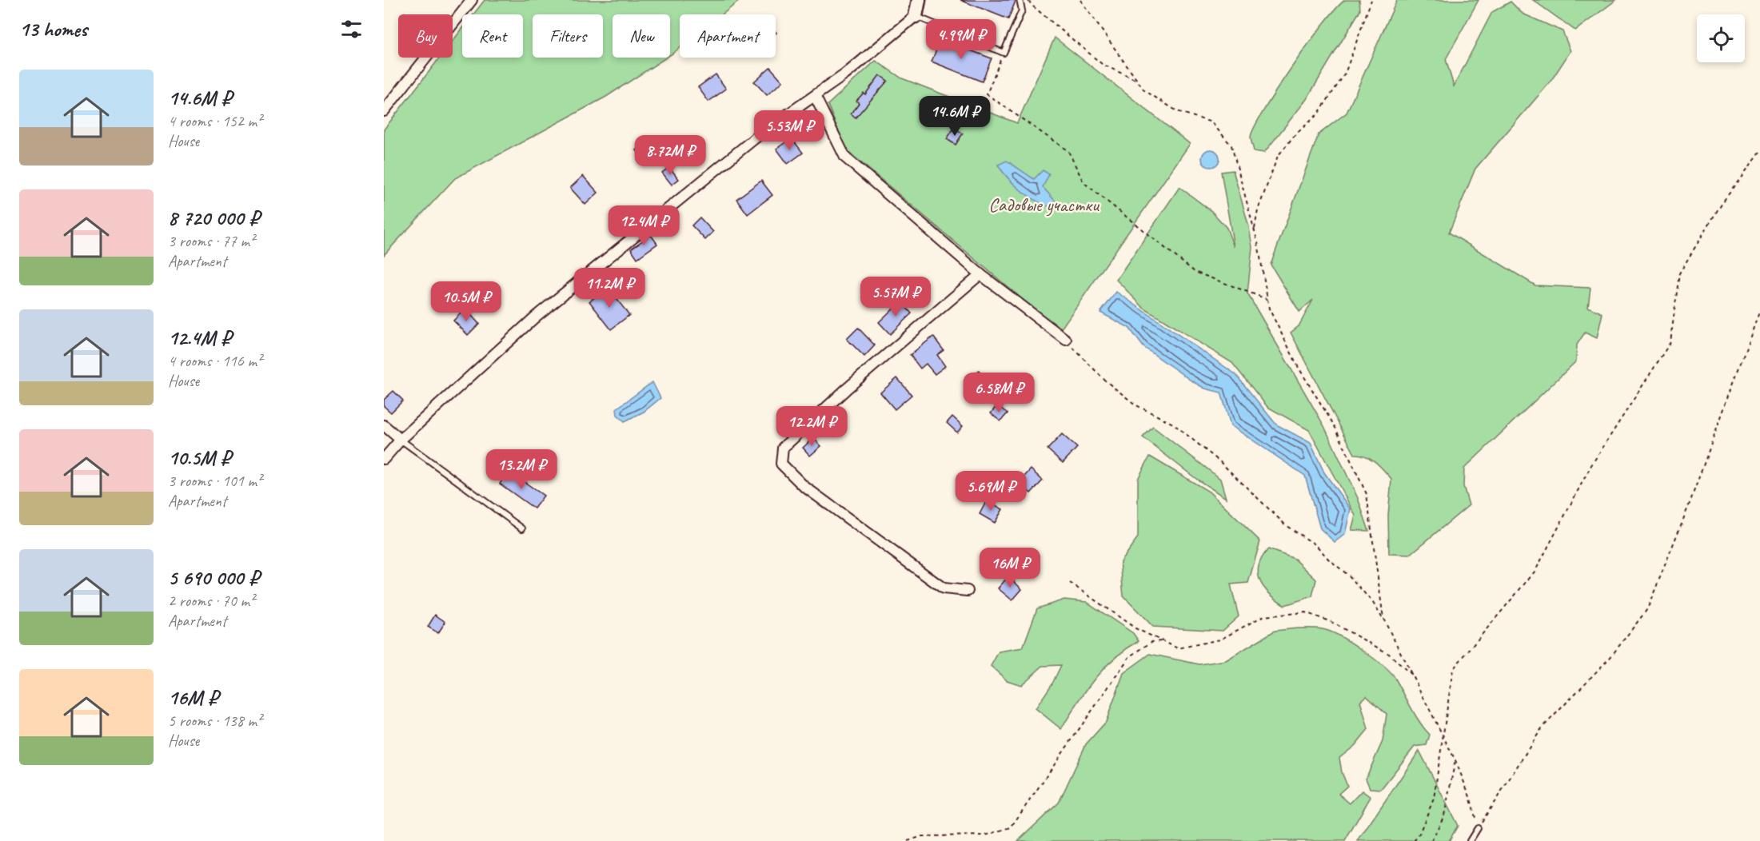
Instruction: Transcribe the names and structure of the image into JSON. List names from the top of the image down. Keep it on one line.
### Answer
{"parks":["Садовые участки"],"page":{"heading":"13 homes","chip":["Buy","Rent","Filters","New","Apartment"],"price":["4.99M ₽","14.6M ₽","5.53M ₽","8.72M ₽","12.4M ₽","11.2M ₽","5.57M ₽","10.5M ₽","6.58M ₽","12.2M ₽","13.2M ₽","5.69M ₽","16M ₽"],"list":[{"name":"14.6M ₽","note":"4 rooms · 152 m² · House"},{"name":"8 720 000 ₽","note":"3 rooms · 77 m² · Apartment"},{"name":"12.4M ₽","note":"4 rooms · 116 m² · House"},{"name":"10.5M ₽","note":"3 rooms · 101 m² · Apartment"},{"name":"5 690 000 ₽","note":"2 rooms · 70 m² · Apartment"},{"name":"16M ₽","note":"5 rooms · 138 m² · House"}]}}
